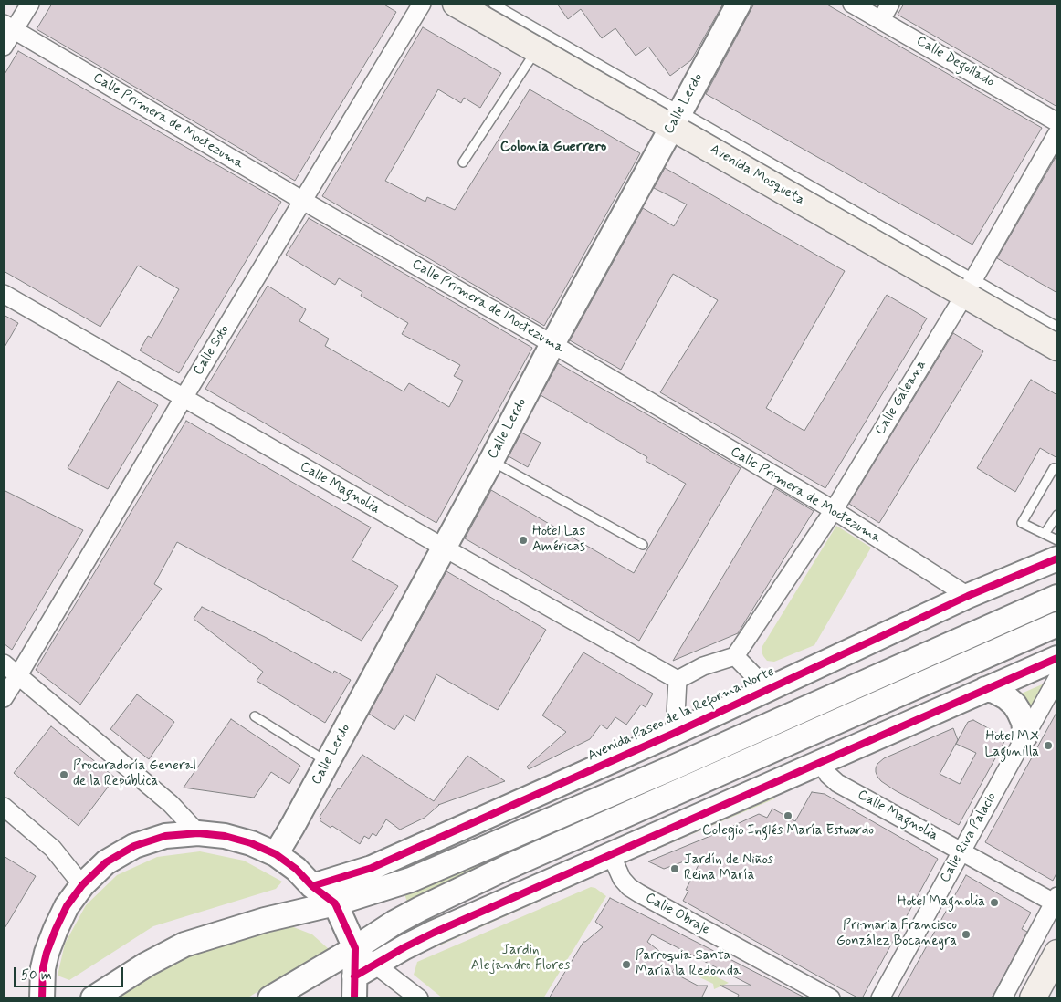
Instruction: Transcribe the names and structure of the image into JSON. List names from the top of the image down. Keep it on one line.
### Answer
{"streets":{"main road":["Avenida Mosqueta"],"street":["Calle Degollado","Calle Lerdo","Calle Primera de Moctezuma","Calle Soto","Calle Galeana","Calle Magnolia","Avenida Paseo de la Reforma Norte","Calle Riva Palacio","Calle Obraje"]},"crossings":[["Calle Lerdo","Calle Primera de Moctezuma"],["Calle Lerdo","Avenida Mosqueta"],["Calle Lerdo","Calle Magnolia"],["Calle Primera de Moctezuma","Calle Soto"],["Calle Primera de Moctezuma","Calle Galeana"],["Calle Primera de Moctezuma","Avenida Paseo de la Reforma Norte"],["Avenida Mosqueta","Calle Galeana"],["Calle Soto","Calle Magnolia"],["Calle Magnolia","Calle Riva Palacio"]],"districts":["Colonia Guerrero"],"parks":["Jardin Alejandro Flores"],"places":["Hotel Las Américas","Hotel MX Lagunilla","Procuradoría General de la República","Colegio Inglés María Estuardo","Jardín de Niños Reina María","Hotel Magnolia","Primaria Francisco González Bocanegra","Parroquia Santa María la Redonda"],"scale_bar":"50 m"}
